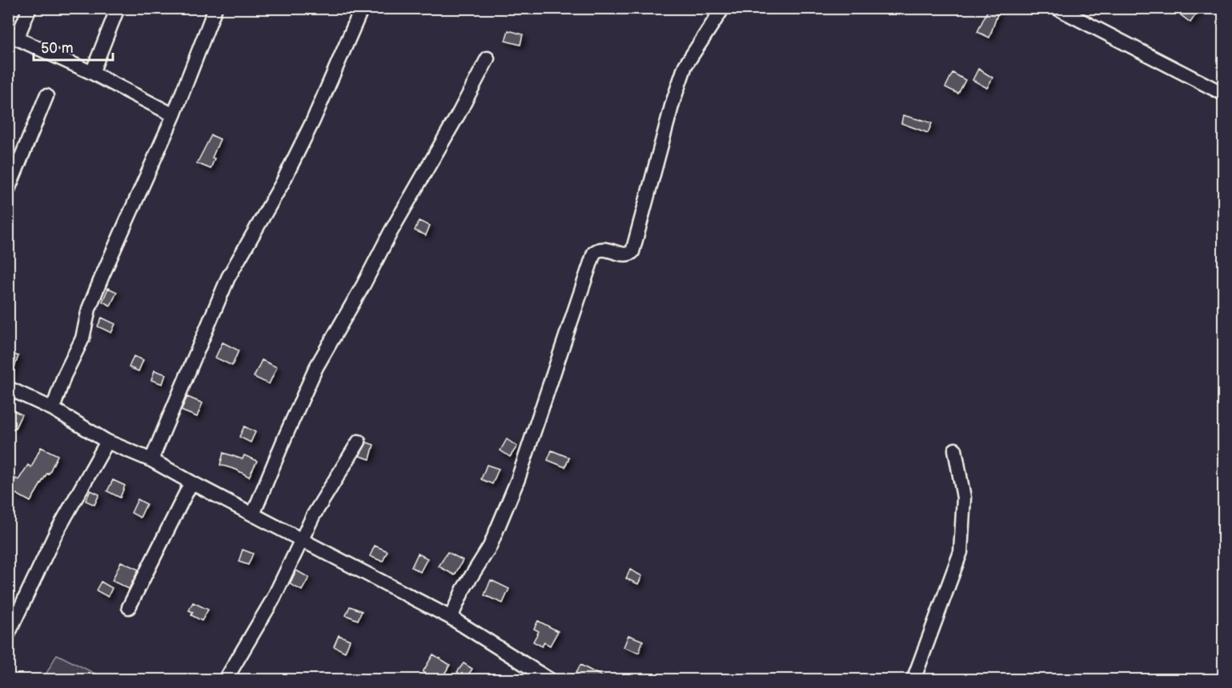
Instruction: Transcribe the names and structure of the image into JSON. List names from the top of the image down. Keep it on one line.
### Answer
{"scale_bar":"50 m"}
